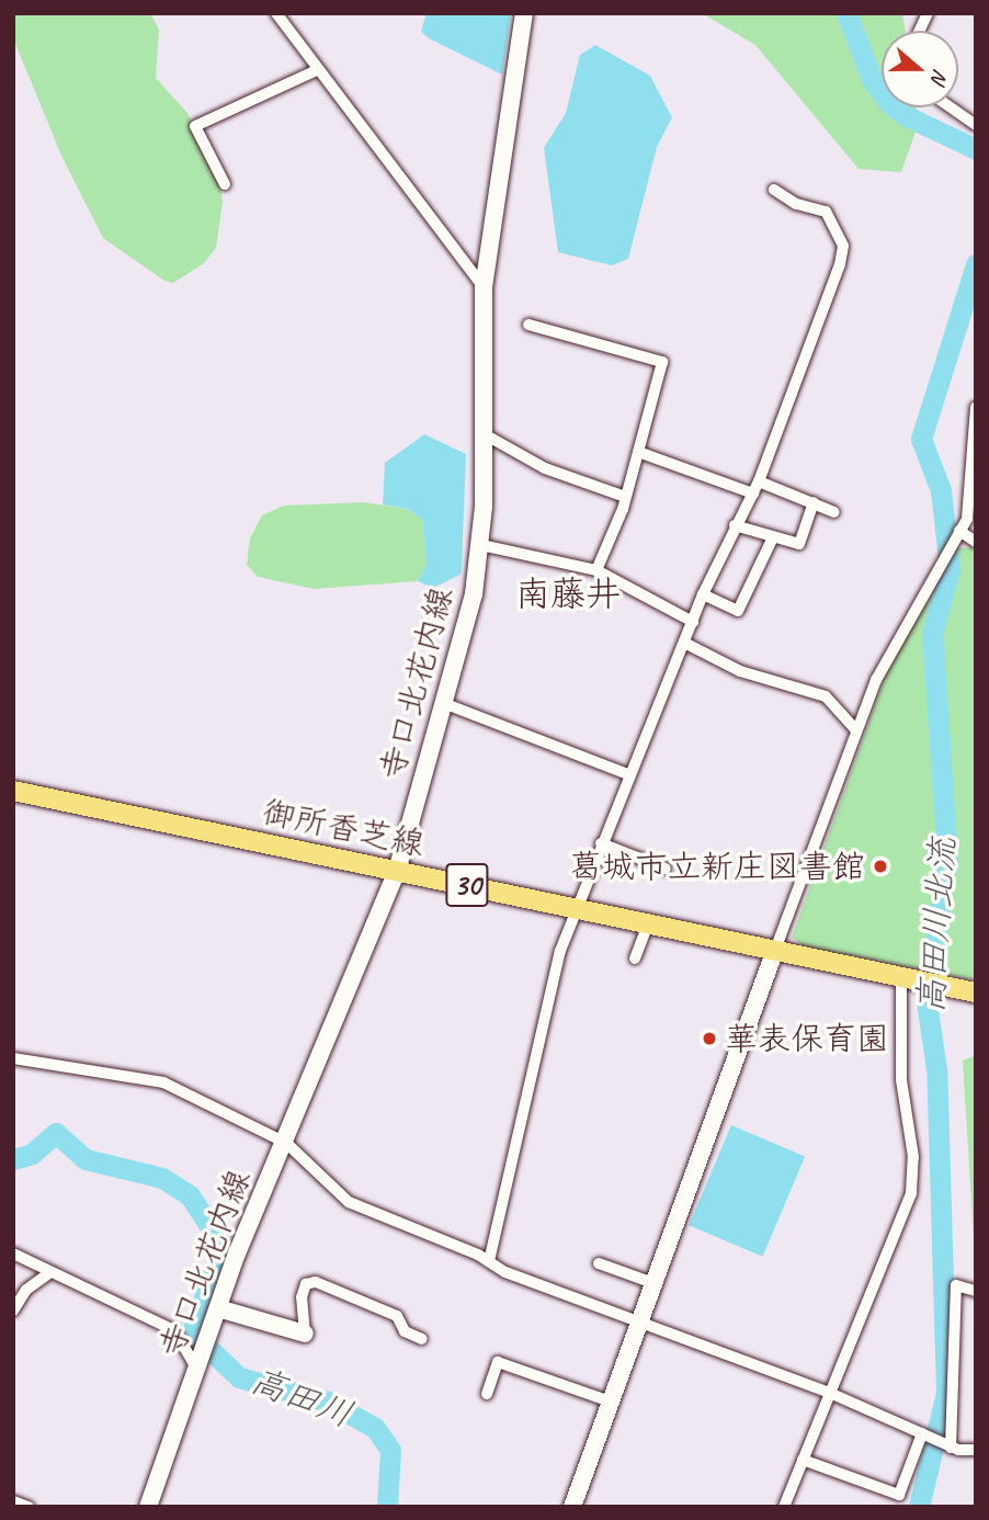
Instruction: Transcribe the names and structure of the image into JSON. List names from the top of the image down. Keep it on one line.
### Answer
{"streets":{"main road":["寺口北花内線","御所香芝線","30"]},"crossings":[["寺口北花内線","御所香芝線"]],"districts":["南藤井"],"water":["高田川北流","高田川"],"places":["葛城市立新庄図書館","華表保育園"],"north":"right"}
